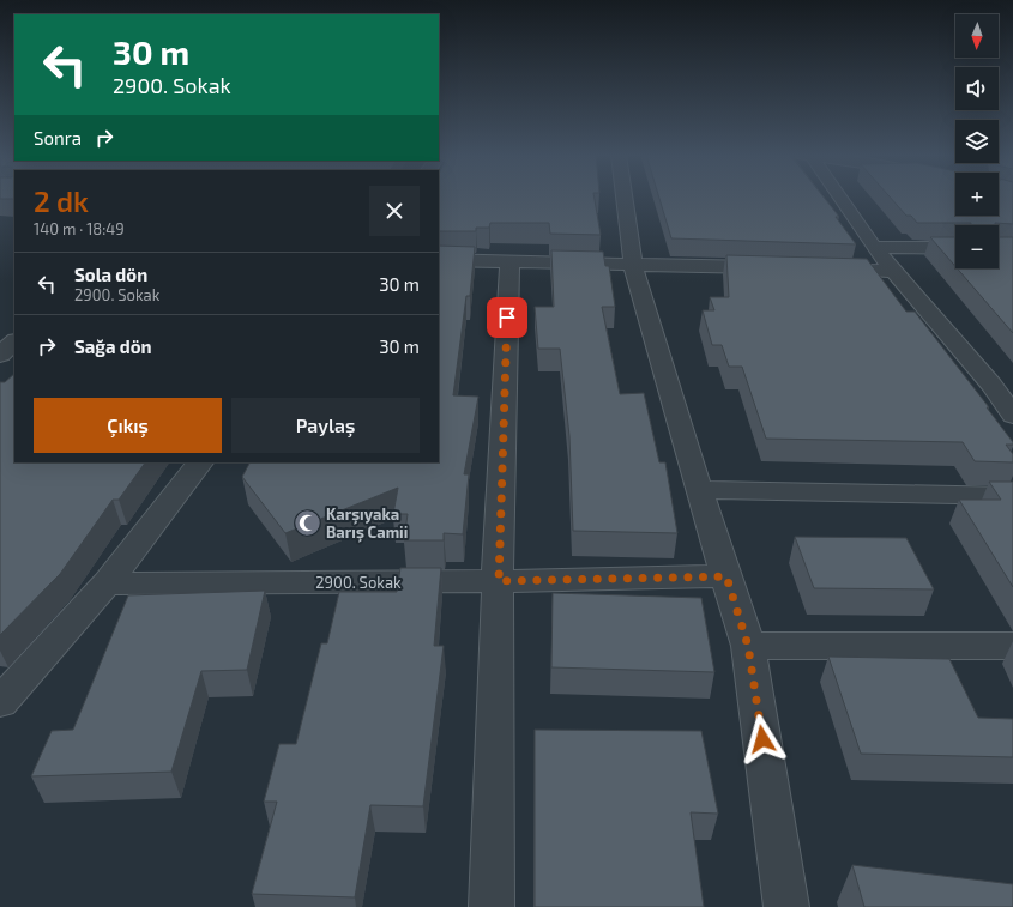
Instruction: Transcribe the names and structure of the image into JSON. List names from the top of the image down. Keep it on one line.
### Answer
{"streets":{"street":["2900. Sokak"]},"places":{"mosque":["Karşıyaka Barış Camii"]},"north":"bottom","page":{"map_buttons":["+","−"],"turn":["30 m","2900. Sokak"],"then":"Sonra","heading":["2 dk","140 m · 18:49"],"list":[{"name":"Sola dön","note":"2900. Sokak","value":"30 m"},{"name":"Sağa dön","value":"30 m"}],"buttons":["Çıkış","Paylaş"]}}
